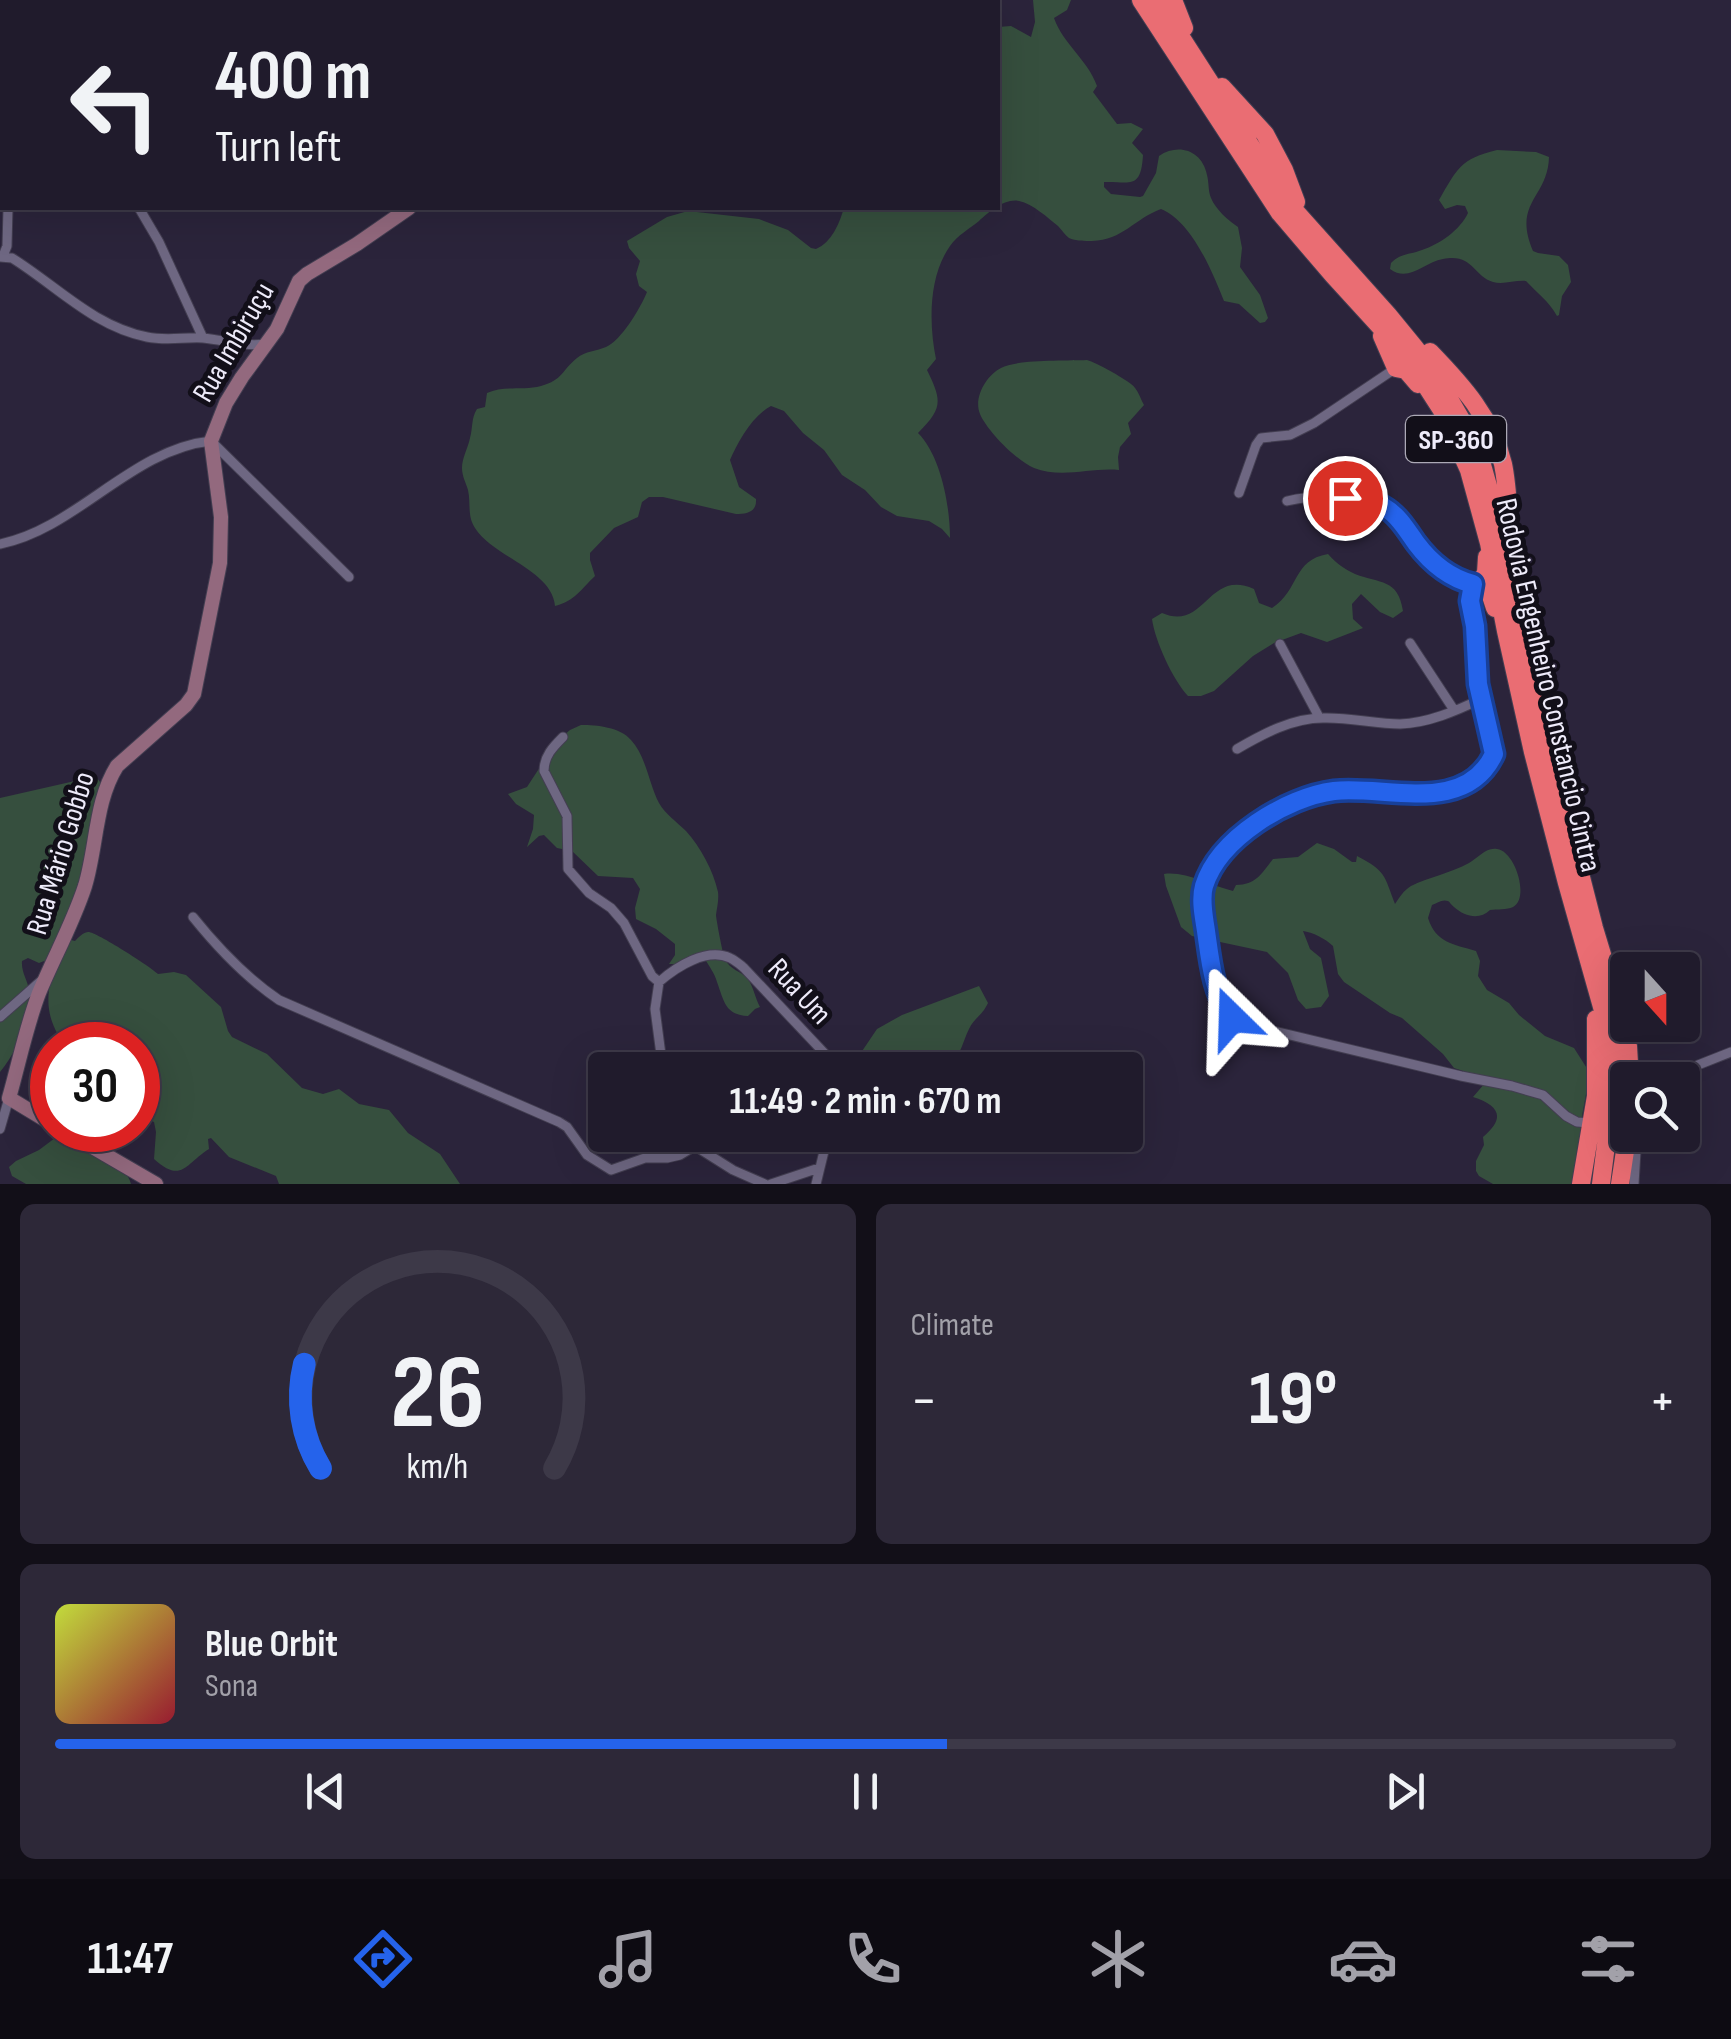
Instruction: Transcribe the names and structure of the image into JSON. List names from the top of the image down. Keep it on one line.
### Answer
{"streets":{"highway":["SP-360","Rodovia Engenheiro Constancio Cintra"],"street":["Rua Imbiruçu","Rua Mário Gobbo","Rua Um"]},"crossings":[["Rua Imbiruçu","Rua Mário Gobbo"]],"north":"bottom","page":{"turn":["400 m","Turn left"],"limit":"30","trip":"11:49 · 2 min · 670 m","tile":"Climate","heat":["−","19°","+"],"song":["Blue Orbit","Sona"],"tabs":"11:47","gauge":["26","km/h"]}}
